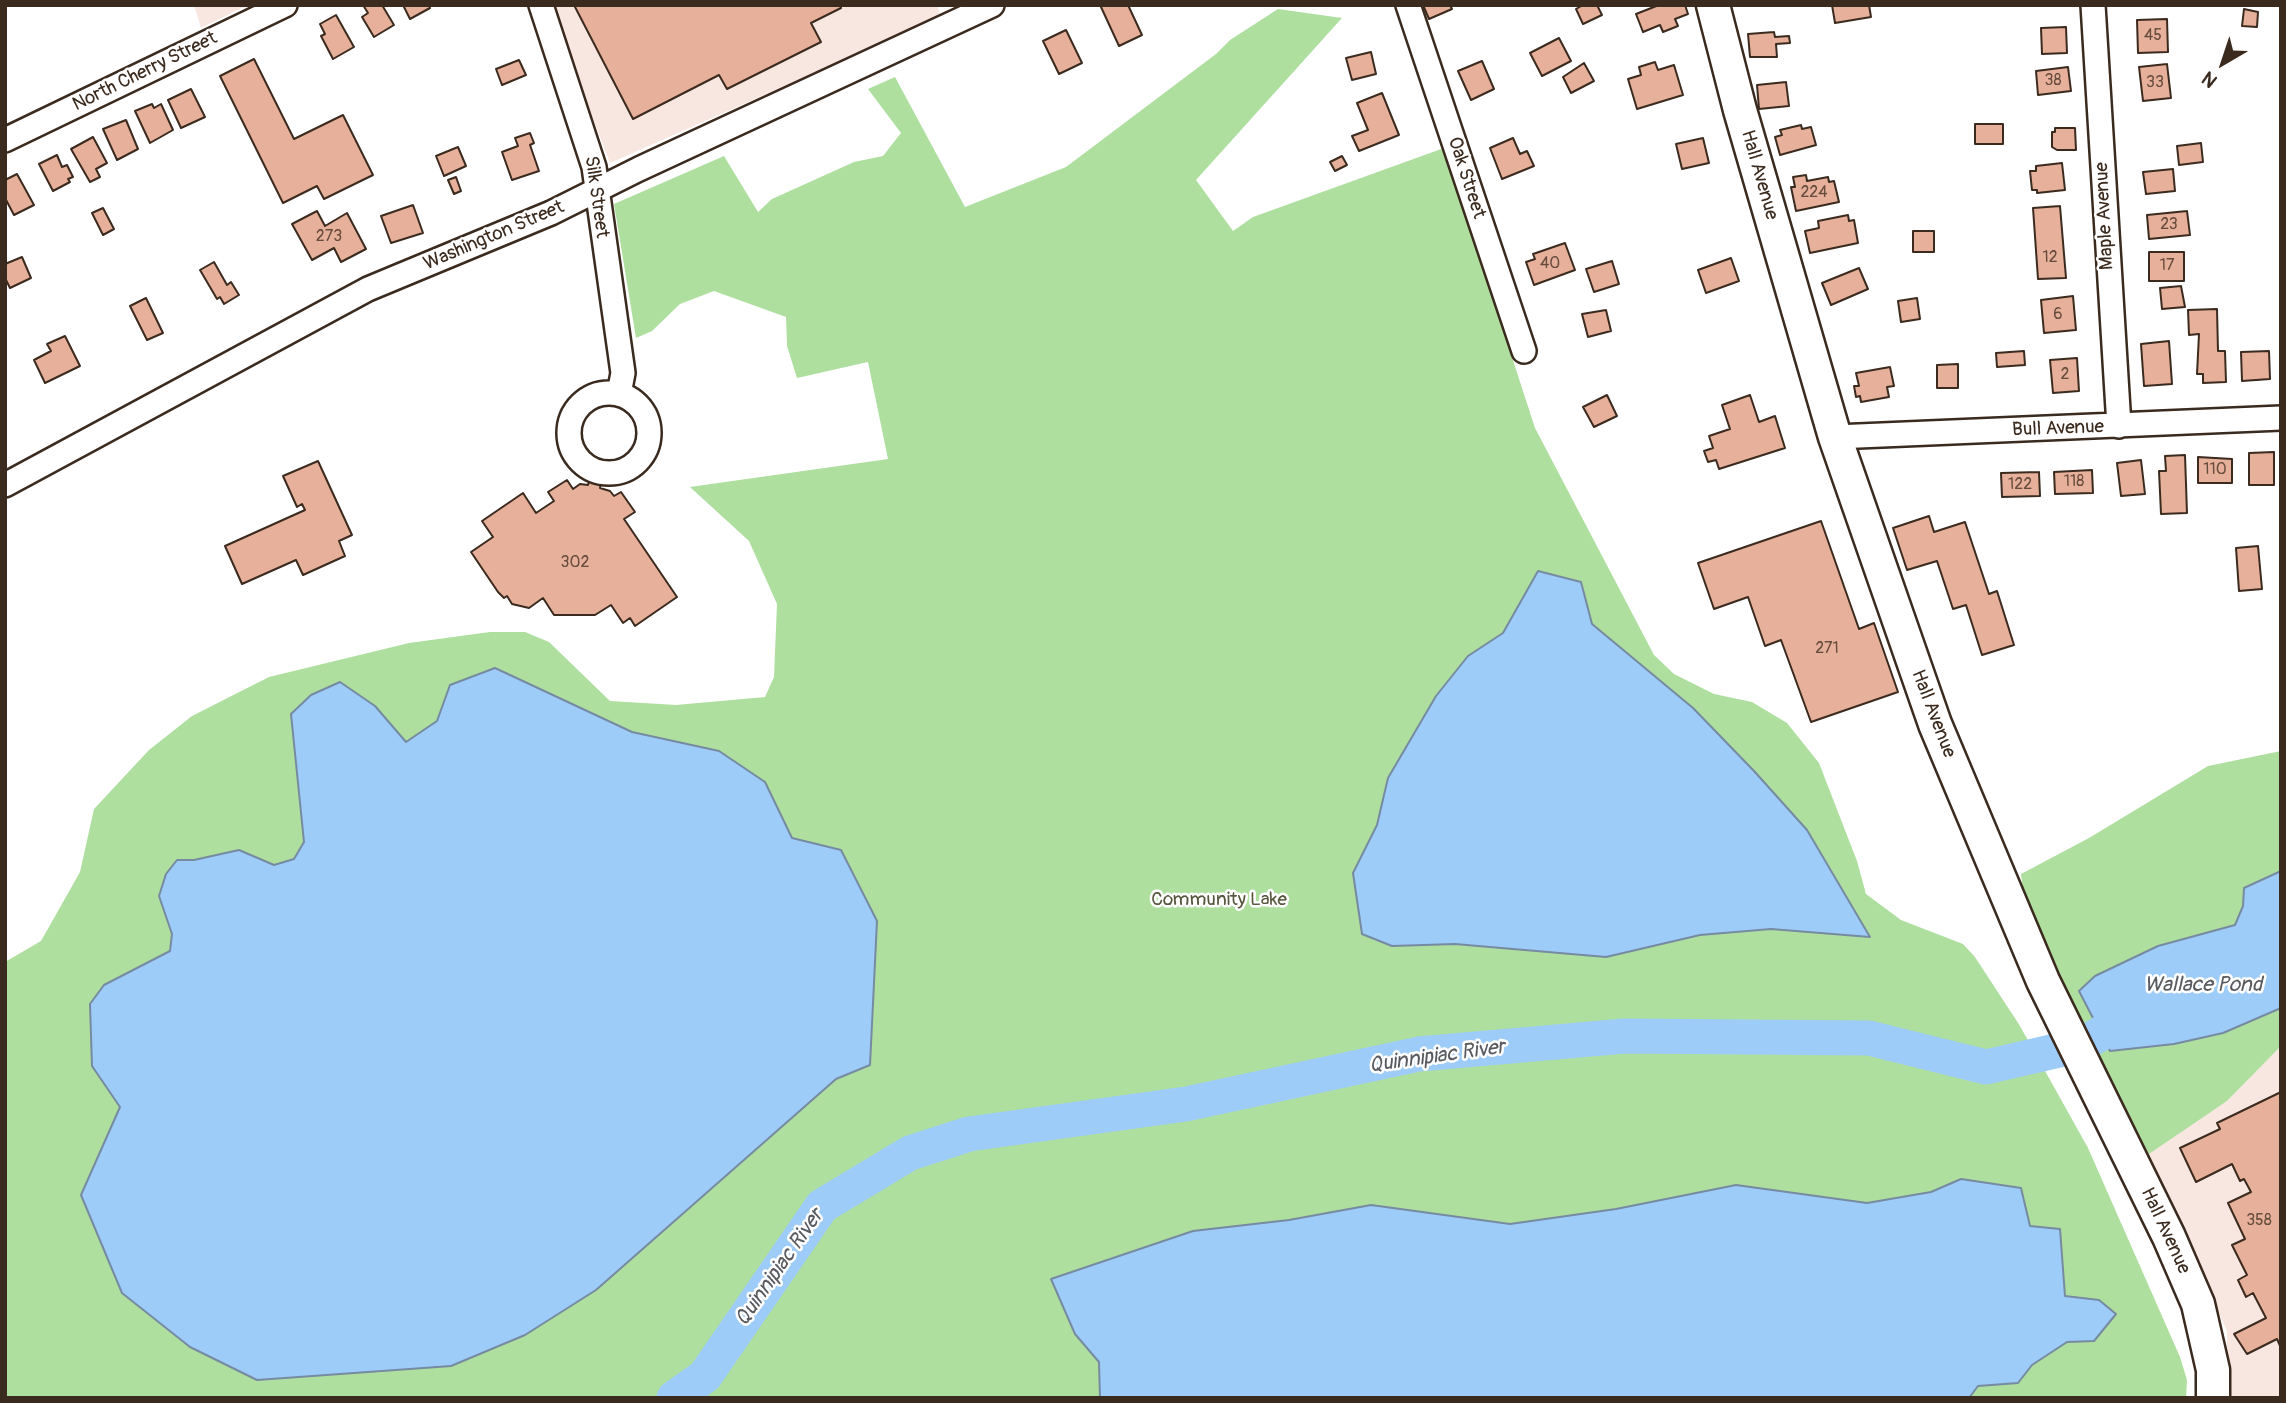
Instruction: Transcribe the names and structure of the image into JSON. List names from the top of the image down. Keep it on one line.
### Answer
{"streets":{"main road":["Hall Avenue"],"street":["North Cherry Street","Oak Street","Silk Street","Maple Avenue","Washington Street","Bull Avenue"]},"crossings":[["Hall Avenue","Bull Avenue"],["Silk Street","Washington Street"],["Maple Avenue","Bull Avenue"]],"water":["Wallace Pond","Quinnipiac River"],"parks":["Community Lake"],"house_numbers":["45","38","33","224","23","273","12","40","17","6","2","110","118","122","302","271","358"],"north":"bottom left"}
